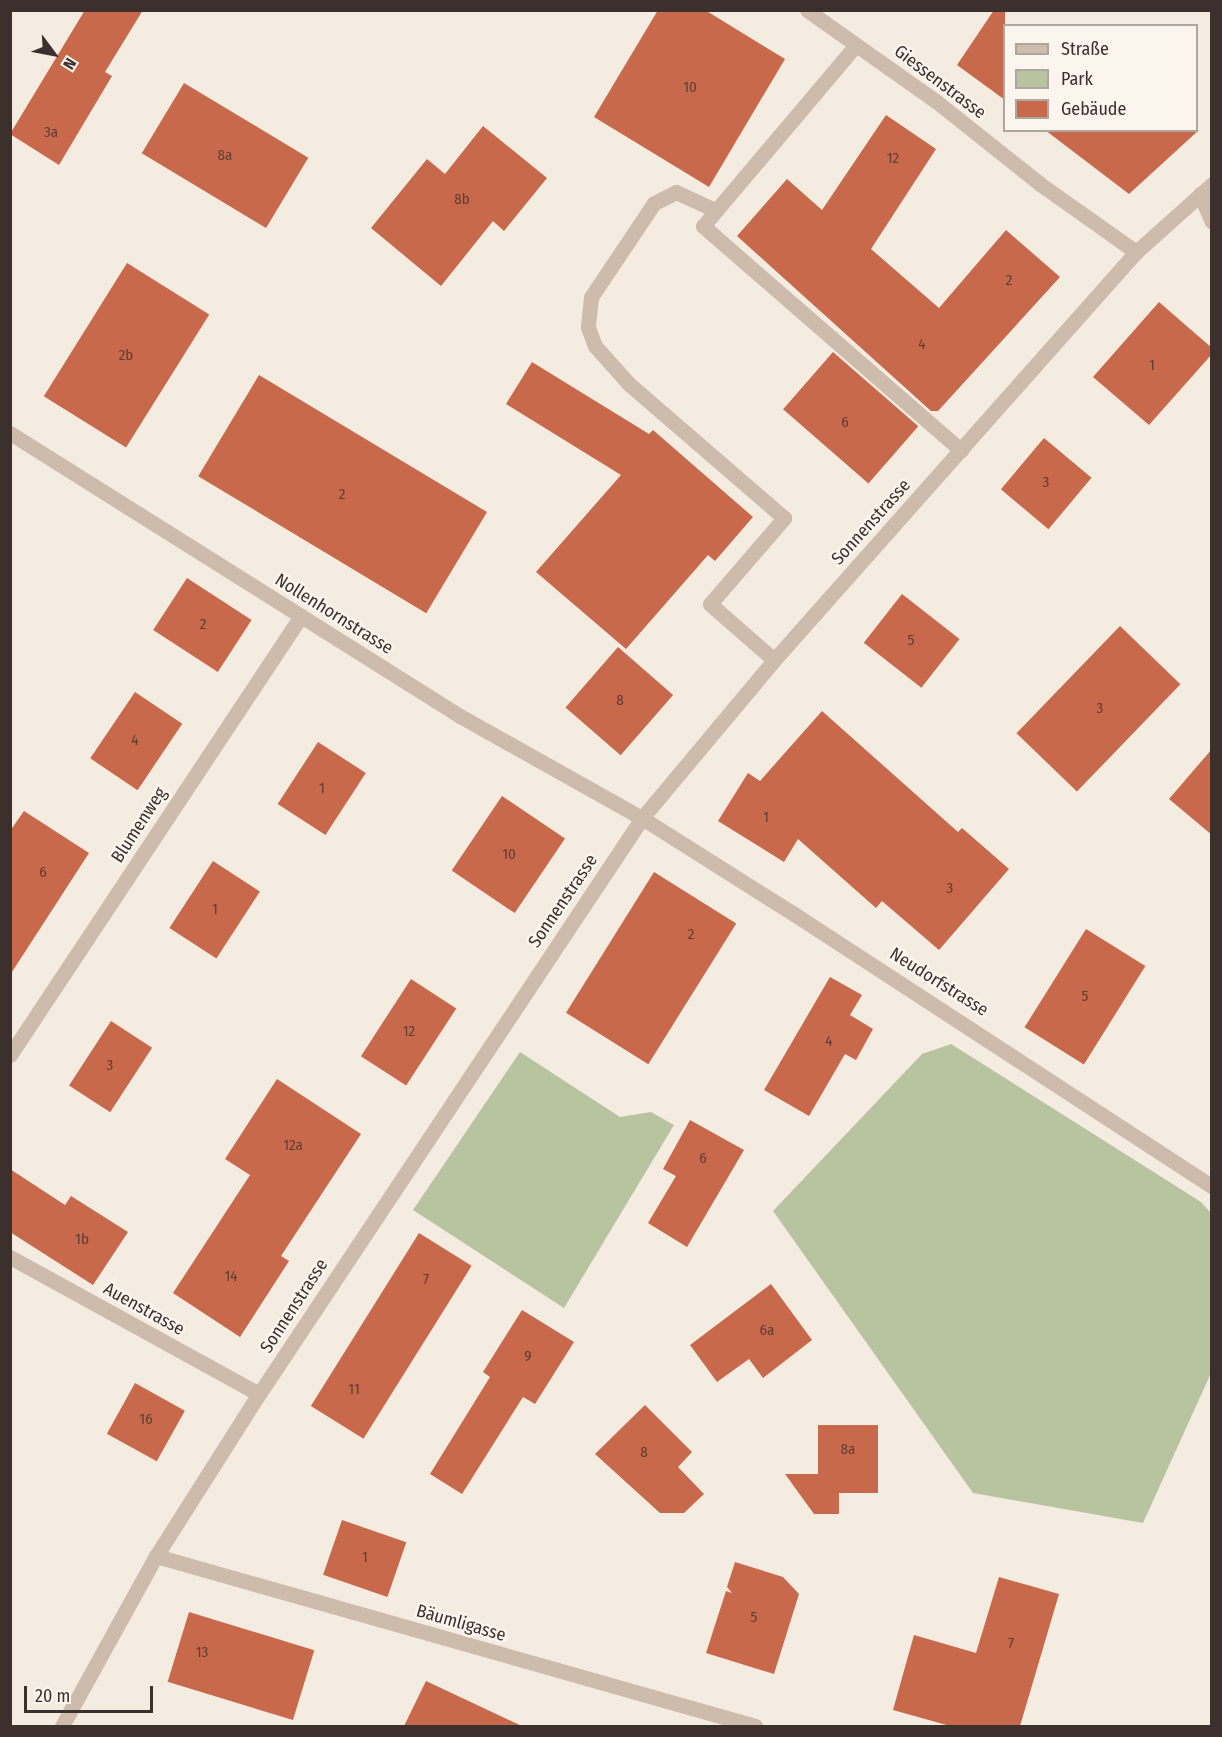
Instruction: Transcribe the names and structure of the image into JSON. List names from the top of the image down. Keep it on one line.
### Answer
{"streets":{"street":["Giessenstrasse","Sonnenstrasse","Nollenhornstrasse","Blumenweg","Neudorfstrasse","Auenstrasse","Bäumligasse"]},"crossings":[["Giessenstrasse","Sonnenstrasse"],["Sonnenstrasse","Nollenhornstrasse"],["Sonnenstrasse","Neudorfstrasse"],["Sonnenstrasse","Auenstrasse"],["Sonnenstrasse","Bäumligasse"],["Nollenhornstrasse","Blumenweg"],["Nollenhornstrasse","Neudorfstrasse"]],"house_numbers":["10","3a","8a","12","8b","2","4","2b","1","6","3","2","2","5","8","3","4","1","1","10","6","3","1","2","5","12","4","3","12a","6","1b","14","7","6a","9","11","16","8a","8","1","5","7","13"],"legend":["Straße","Park","Gebäude"],"scale_bar":"20 m","north":"bottom right"}
